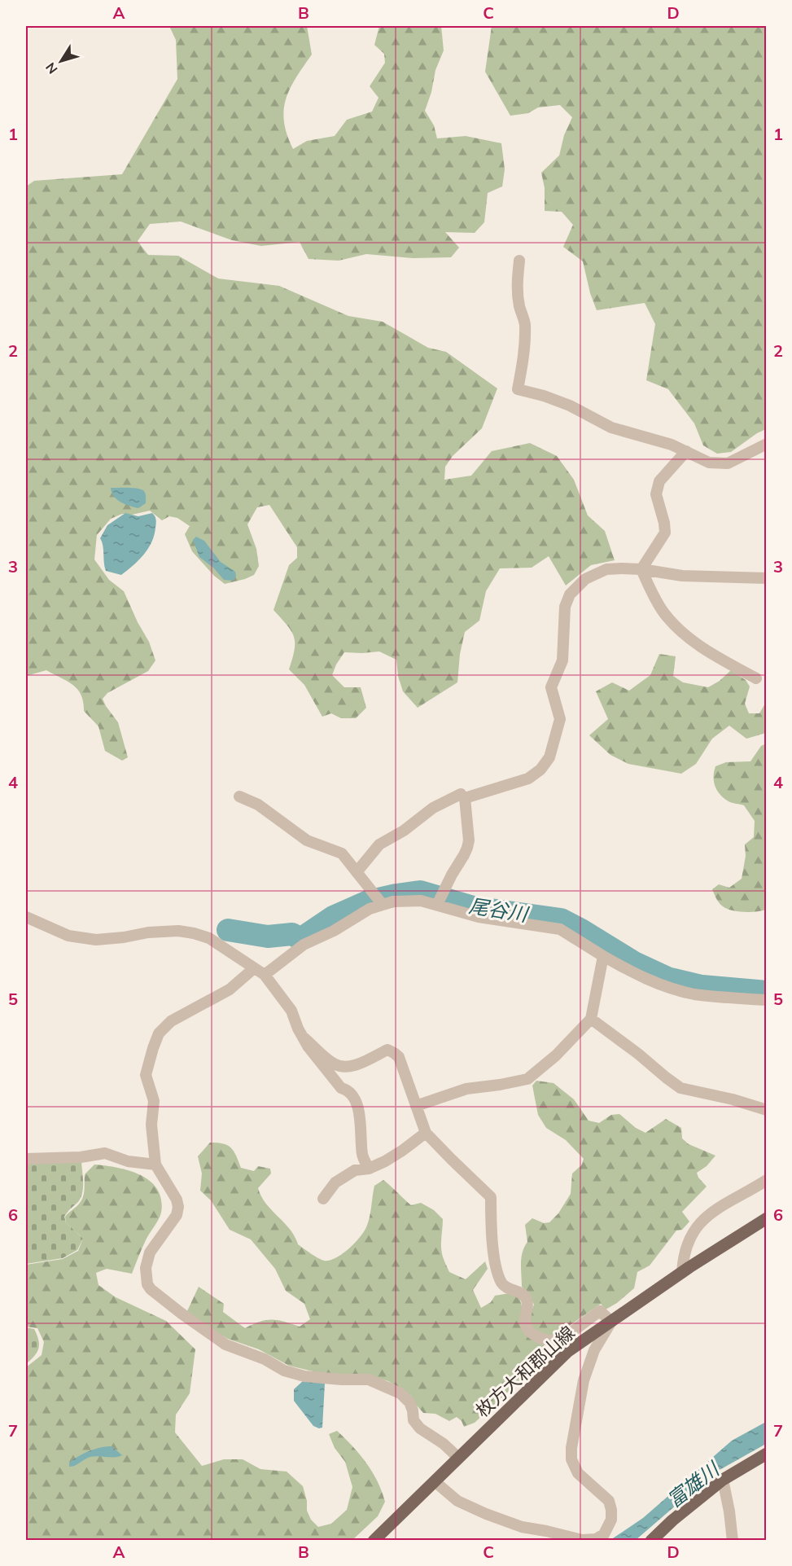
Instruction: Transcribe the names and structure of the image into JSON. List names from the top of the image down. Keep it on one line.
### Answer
{"streets":{"main road":["枚方大和郡山線"]},"water":["尾谷川","富雄川"],"north":"bottom left","grid":{"columns":["A","B","C","D"],"rows":["1","2","3","4","5","6","7"]}}
